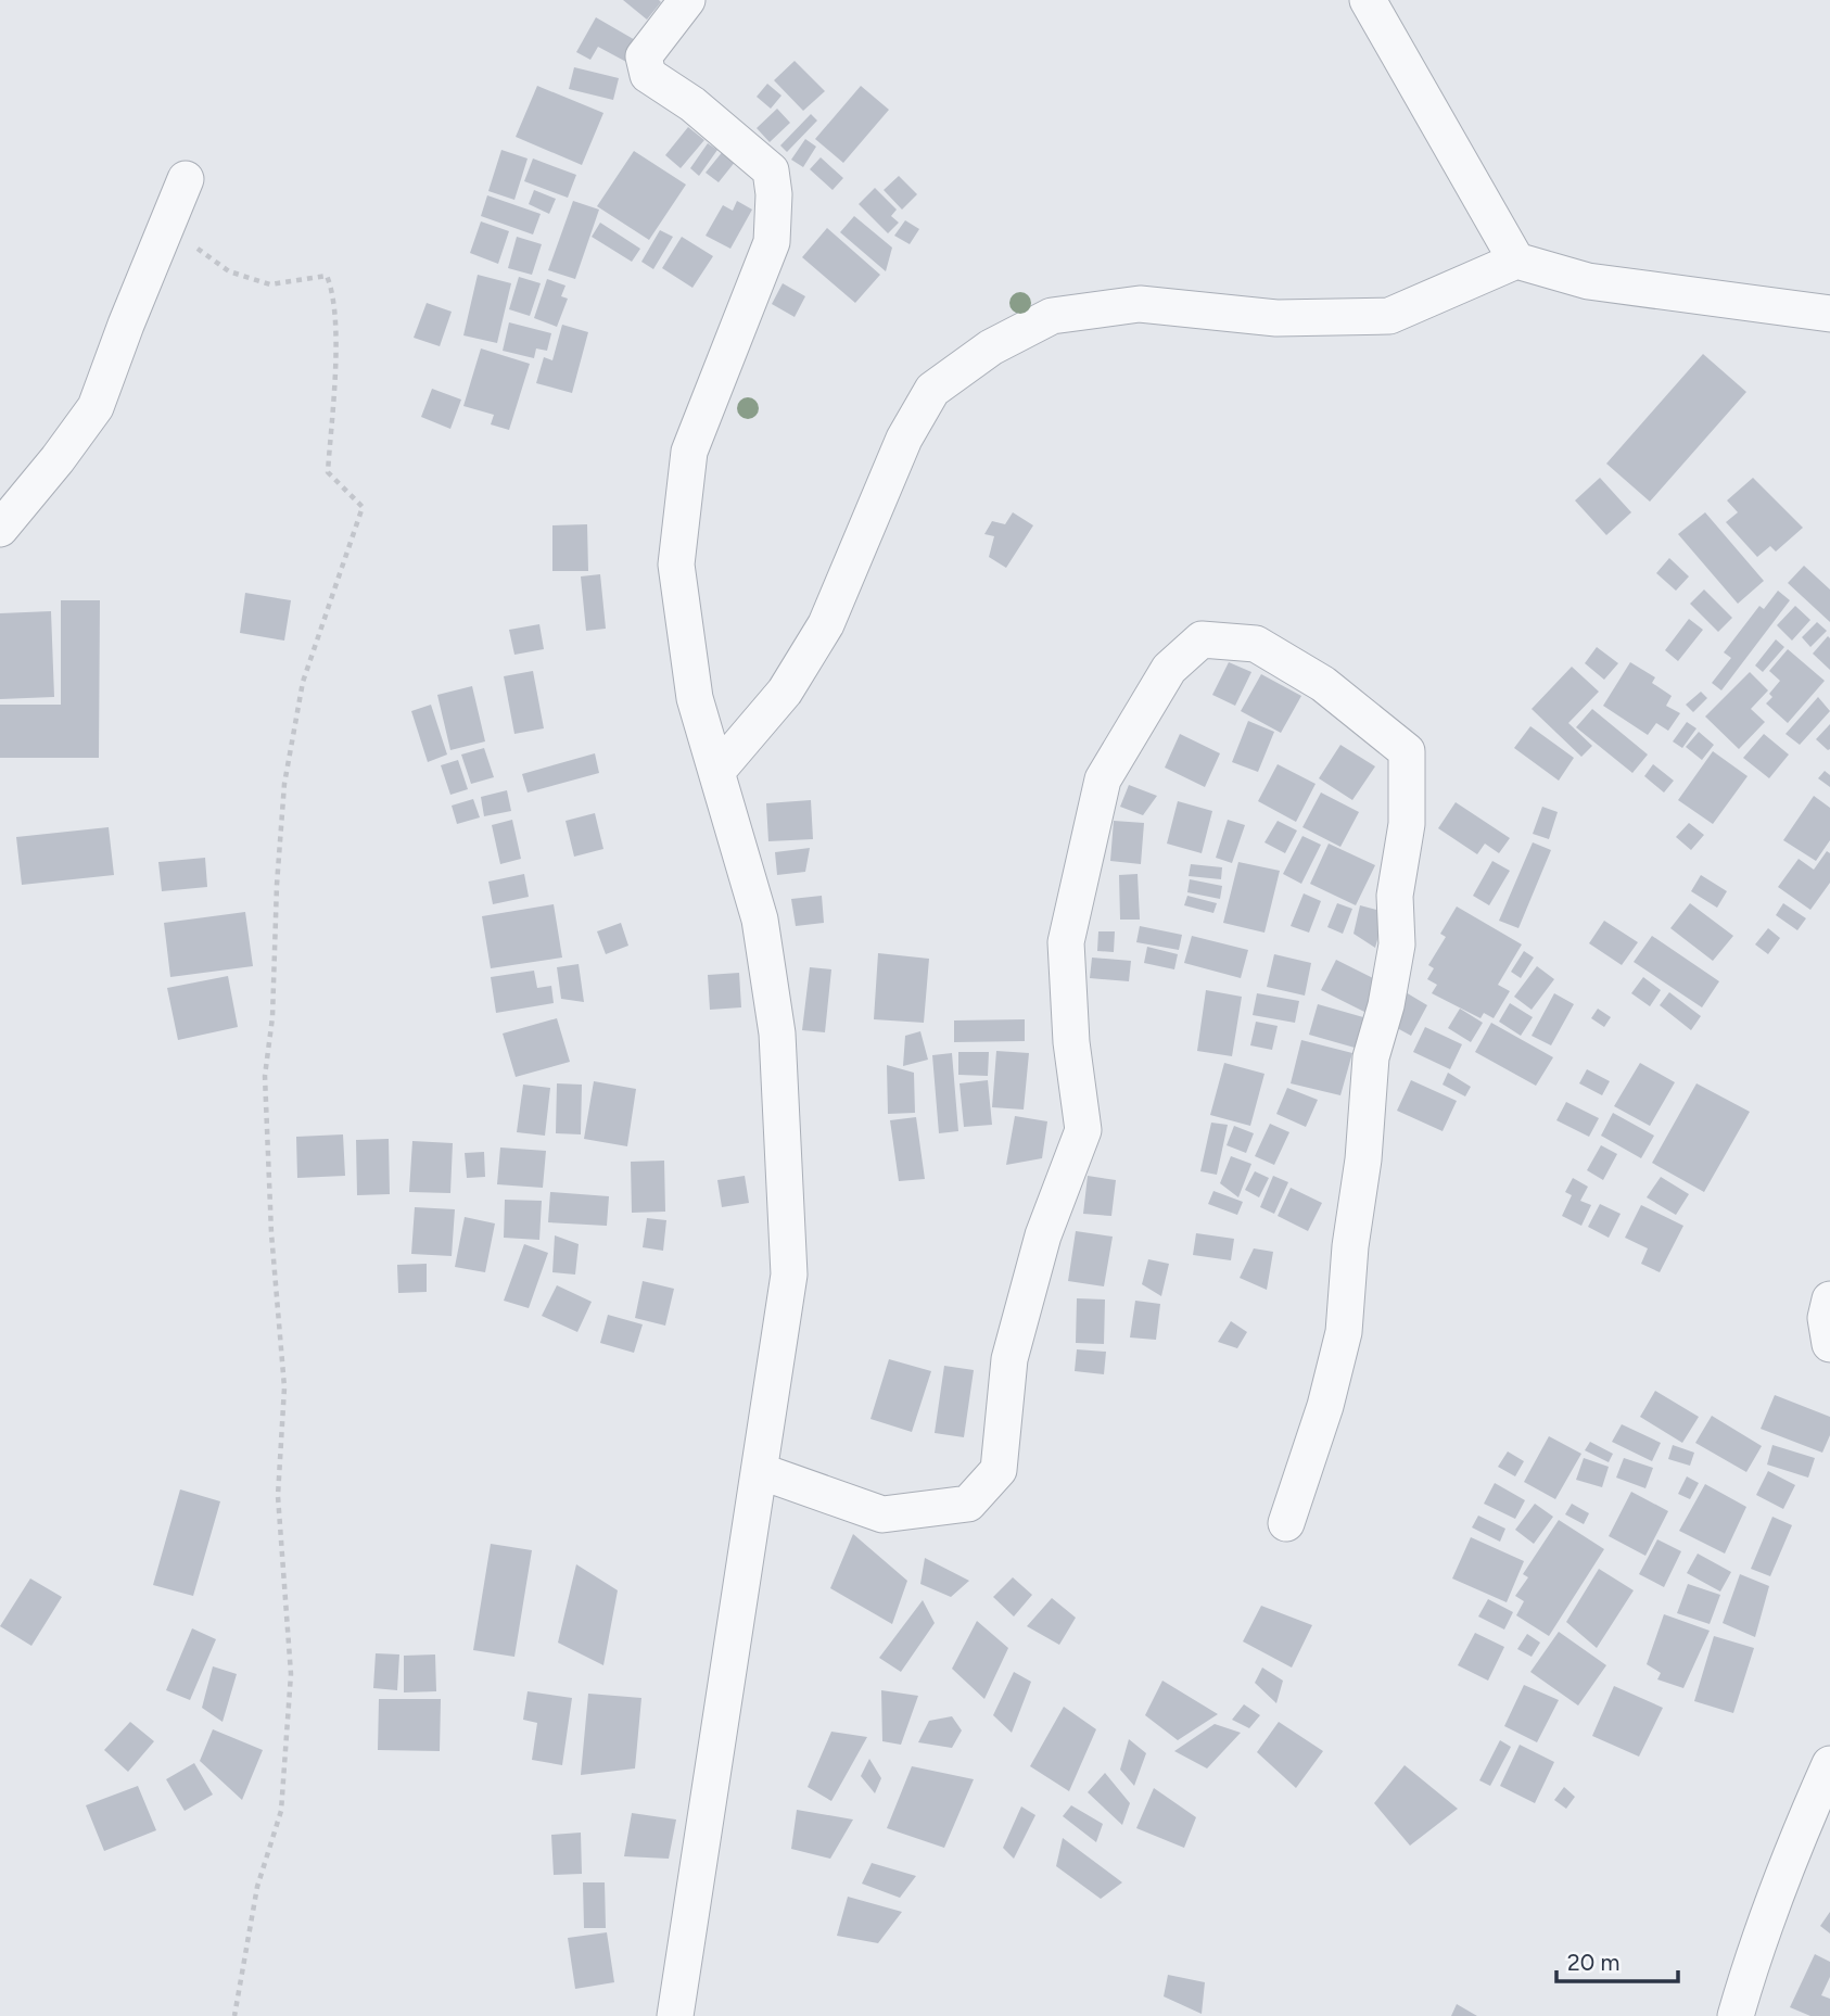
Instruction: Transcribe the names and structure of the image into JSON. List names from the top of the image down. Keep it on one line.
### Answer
{"scale_bar":"20 m"}
